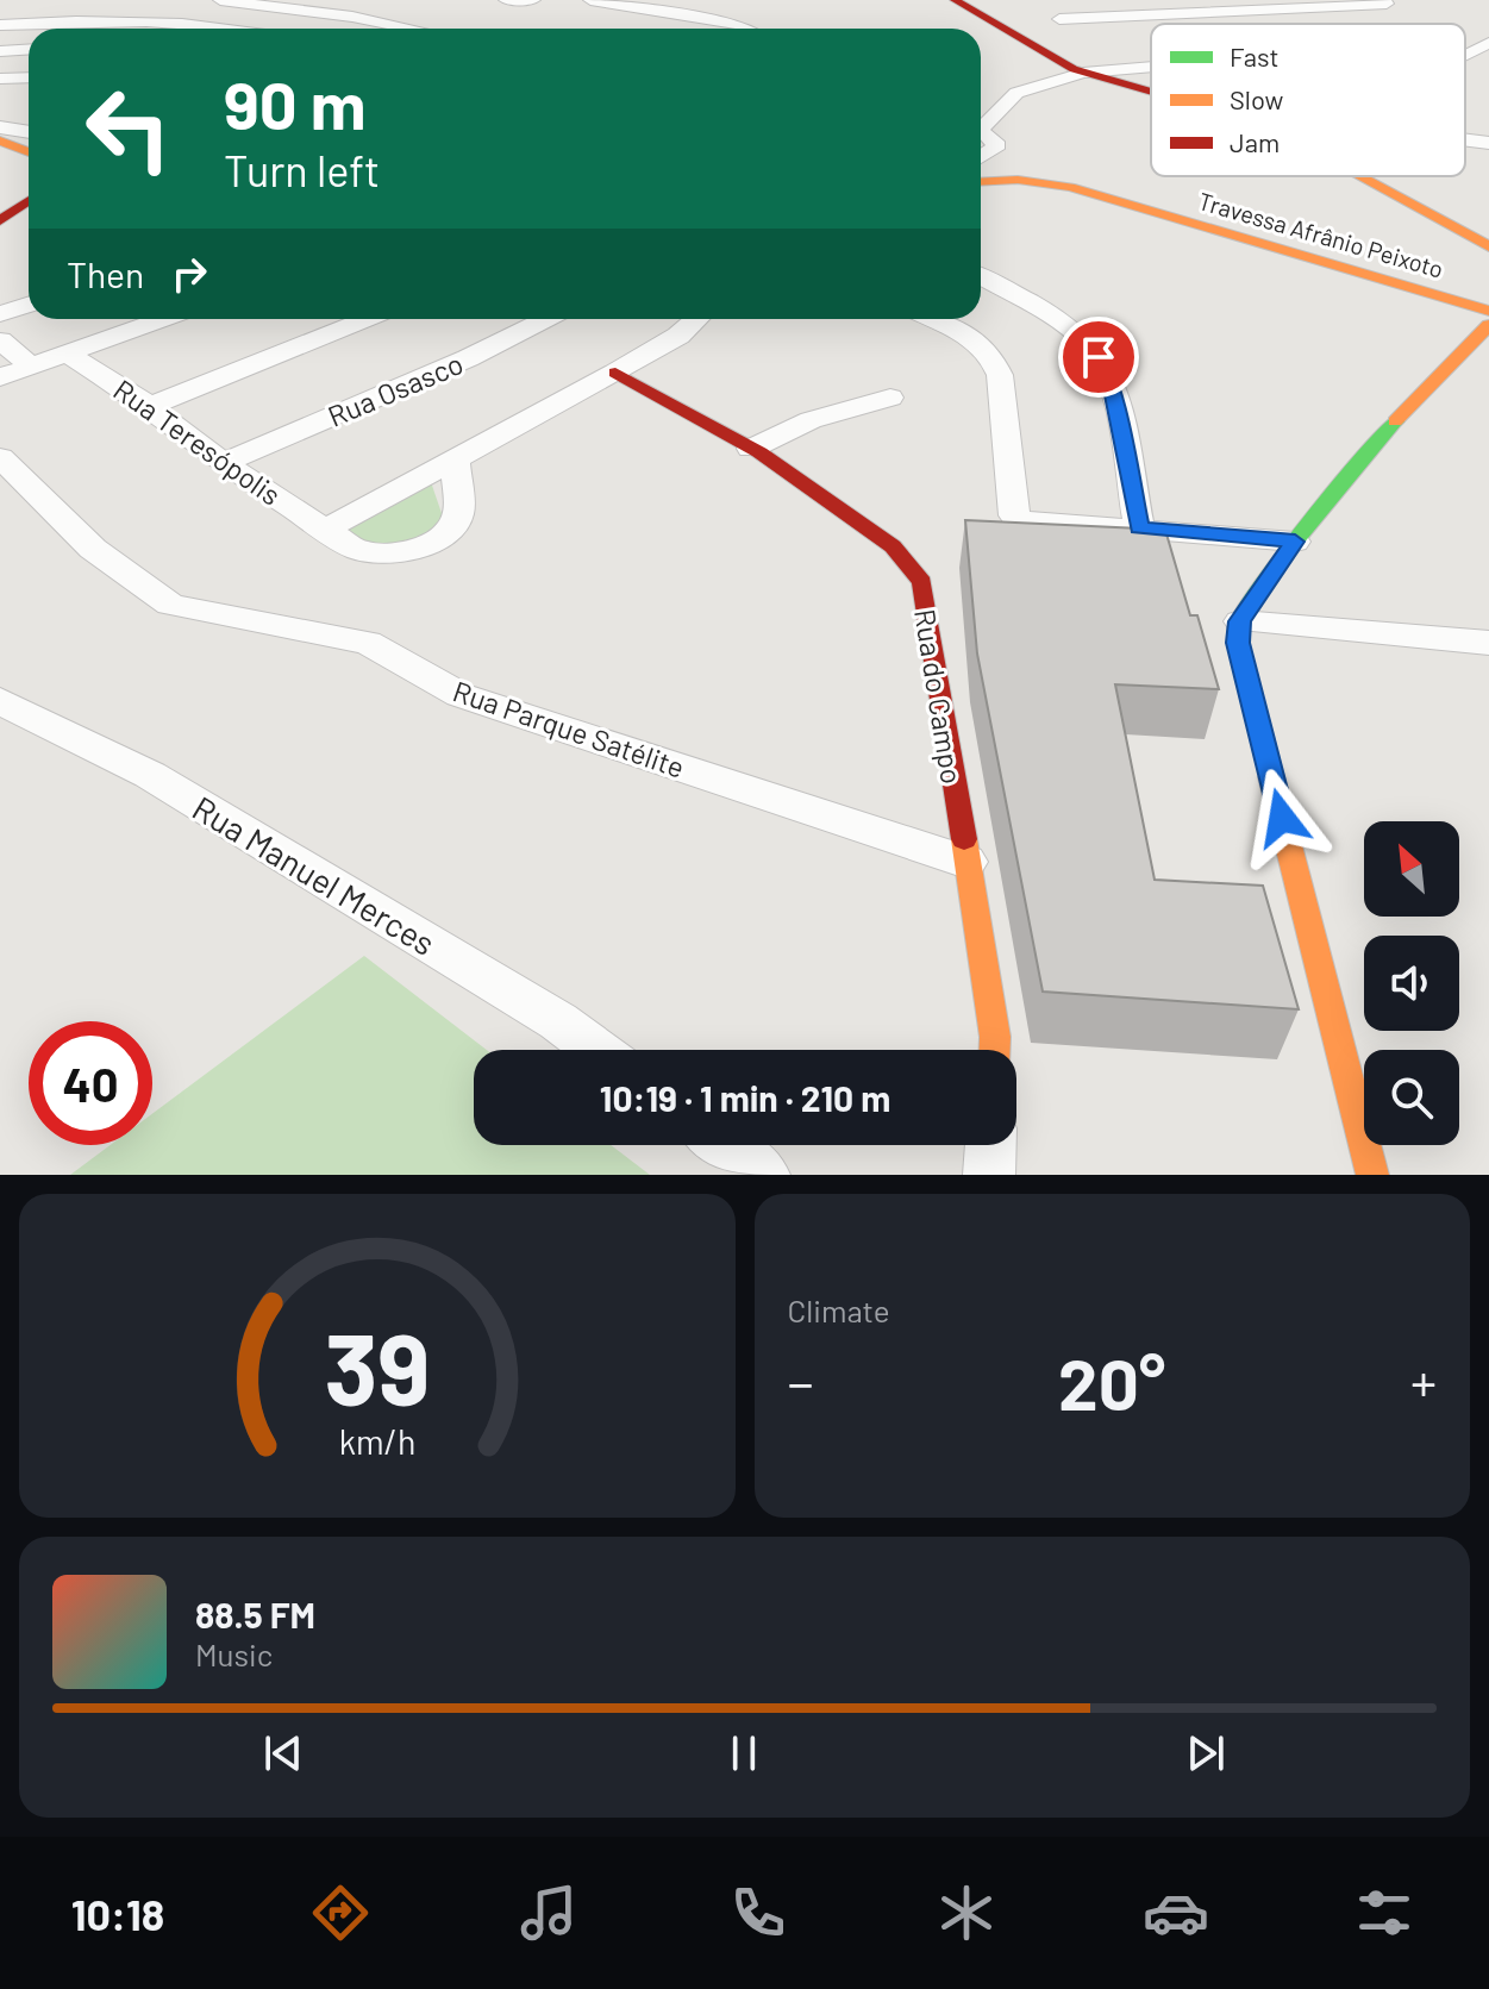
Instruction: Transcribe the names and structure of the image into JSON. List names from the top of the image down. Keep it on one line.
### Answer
{"streets":{"street":["Travessa Afrânio Peixoto","Rua Osasco","Rua Teresópolis","Rua do Campo","Rua Parque Satélite","Rua Manuel Merces"]},"crossings":[["Rua Osasco","Rua Teresópolis"],["Rua do Campo","Rua Parque Satélite"]],"legend":["Fast","Slow","Jam"],"north":"top left","page":{"turn":["90 m","Turn left"],"then":"Then","limit":"40","trip":"10:19 · 1 min · 210 m","tile":"Climate","heat":["−","20°","+"],"song":["88.5 FM","Music"],"tabs":"10:18","gauge":["39","km/h"]}}
